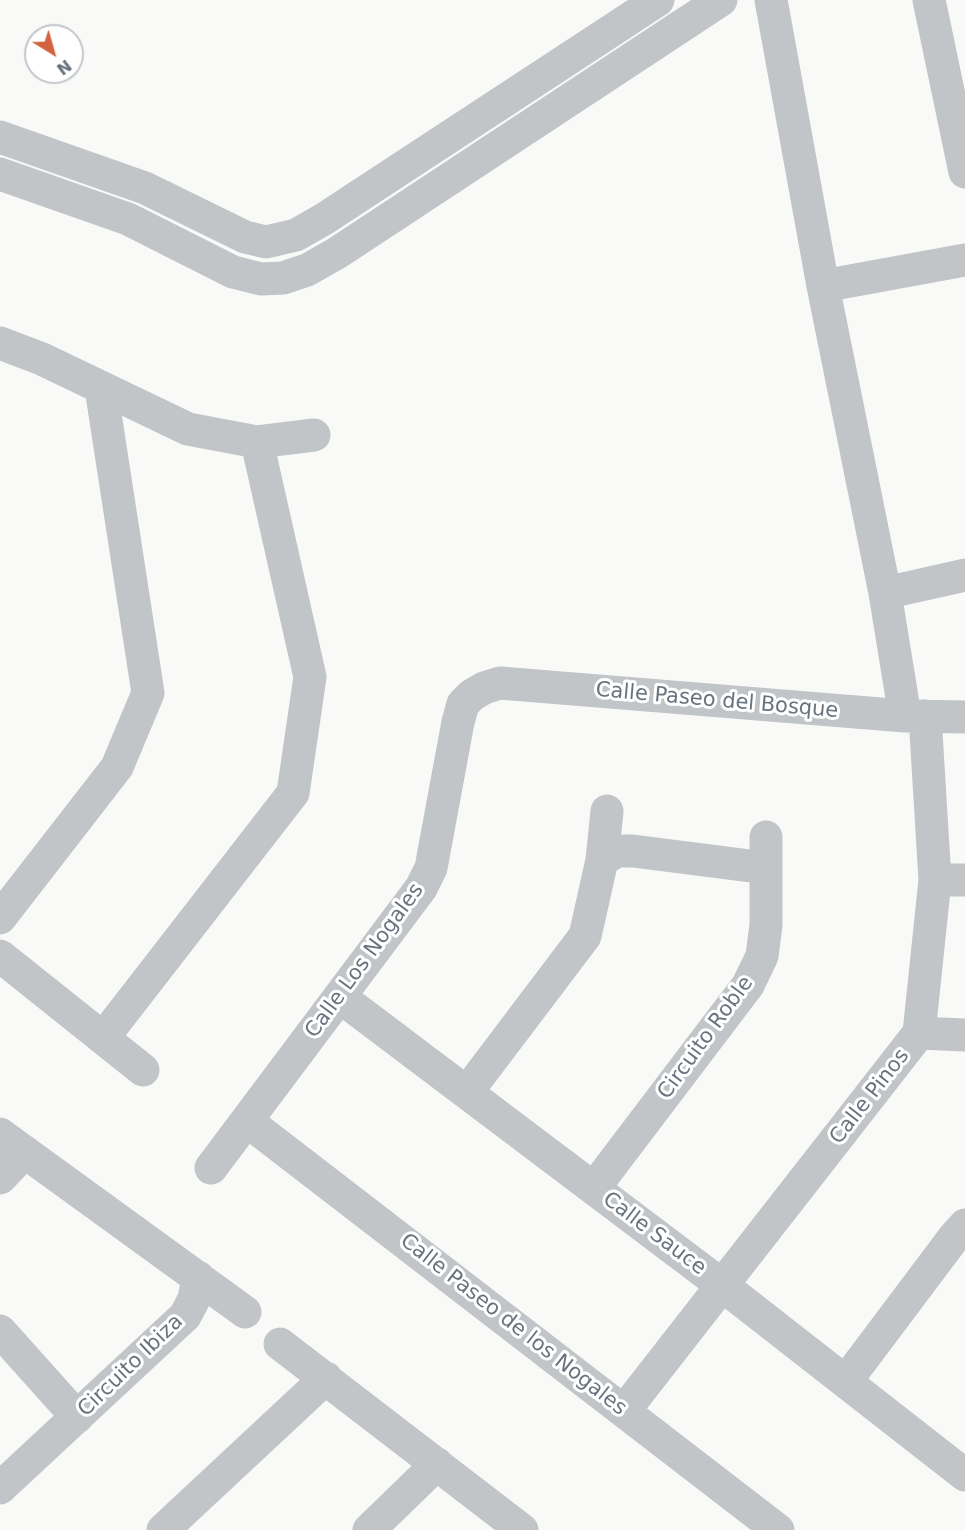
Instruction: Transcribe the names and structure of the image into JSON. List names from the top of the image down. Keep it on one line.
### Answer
{"streets":{"street":["Calle Paseo del Bosque","Calle Los Nogales","Circuito Roble","Calle Pinos","Calle Sauce","Calle Paseo de los Nogales","Circuito Ibiza"]},"crossings":[["Calle Paseo del Bosque","Calle Los Nogales"],["Calle Paseo del Bosque","Calle Pinos"],["Calle Los Nogales","Calle Sauce"],["Calle Los Nogales","Calle Paseo de los Nogales"],["Circuito Roble","Calle Sauce"],["Calle Pinos","Calle Sauce"],["Calle Pinos","Calle Paseo de los Nogales"]],"north":"bottom right"}
